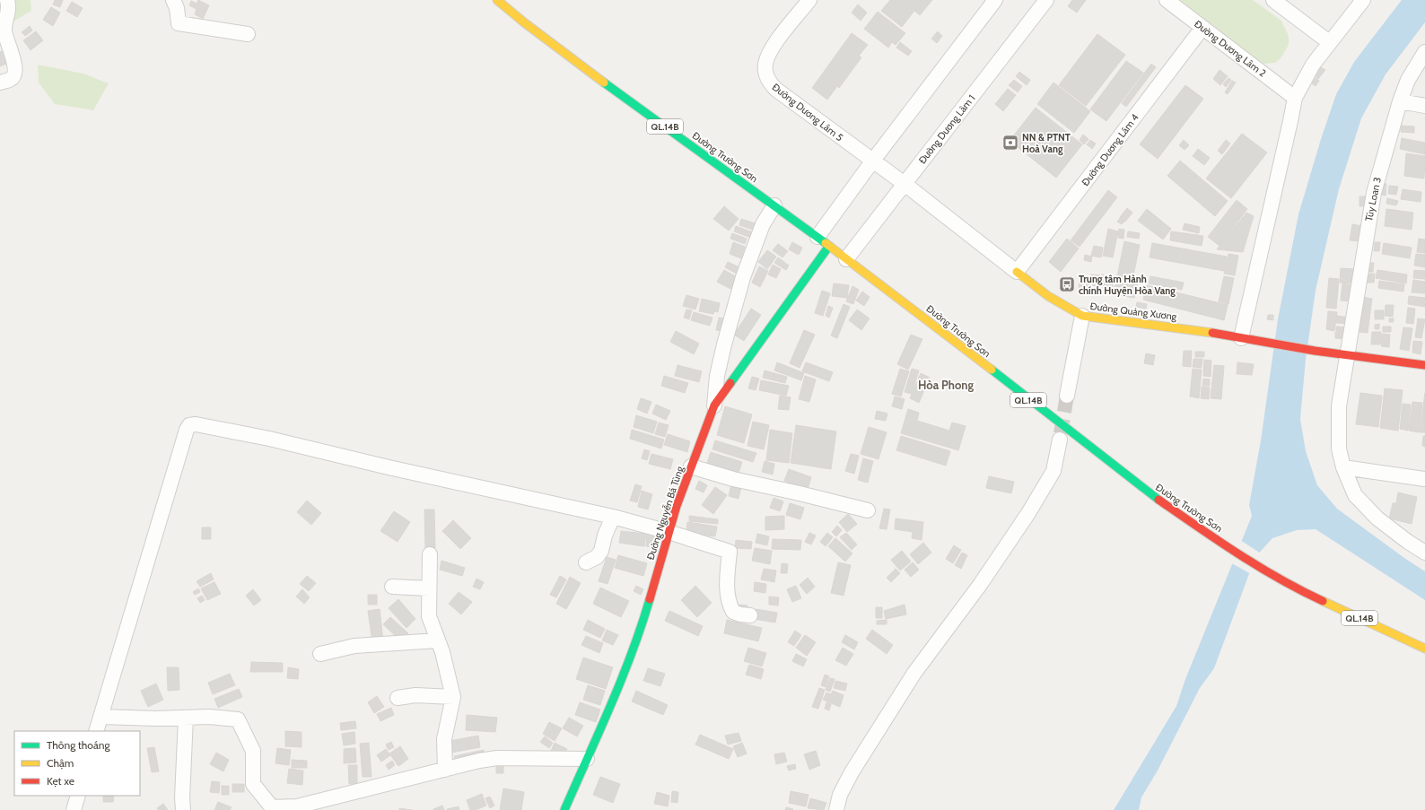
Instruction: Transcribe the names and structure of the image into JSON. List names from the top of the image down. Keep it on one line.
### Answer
{"streets":{"main road":["QL.14B","Đường Trường Sơn","Đường Quảng Xương","Đường Nguyễn Bá Tùng"],"street":["Đường Dương Lâm 2","Đường Dương Lâm 5","Đường Dương Lâm 1","Đường Dương Lâm 4","Túy Loan 3"]},"crossings":[["Đường Dương Lâm 2","Đường Dương Lâm 4"],["Đường Dương Lâm 5","Đường Dương Lâm 1"],["Đường Dương Lâm 5","Đường Dương Lâm 4"],["Đường Dương Lâm 5","Đường Quảng Xương"],["Đường Dương Lâm 1","Đường Trường Sơn"],["Đường Dương Lâm 4","Đường Quảng Xương"],["Đường Trường Sơn","Đường Nguyễn Bá Tùng"],["Túy Loan 3","Đường Quảng Xương"]],"districts":["Hòa Phong"],"places":{"bank":["NN & PTNT Hoà Vang"],"bus stop":["Trung tâm Hành chính Huyện Hòa Vang"]},"legend":["Thông thoáng","Chậm","Kẹt xe"]}
